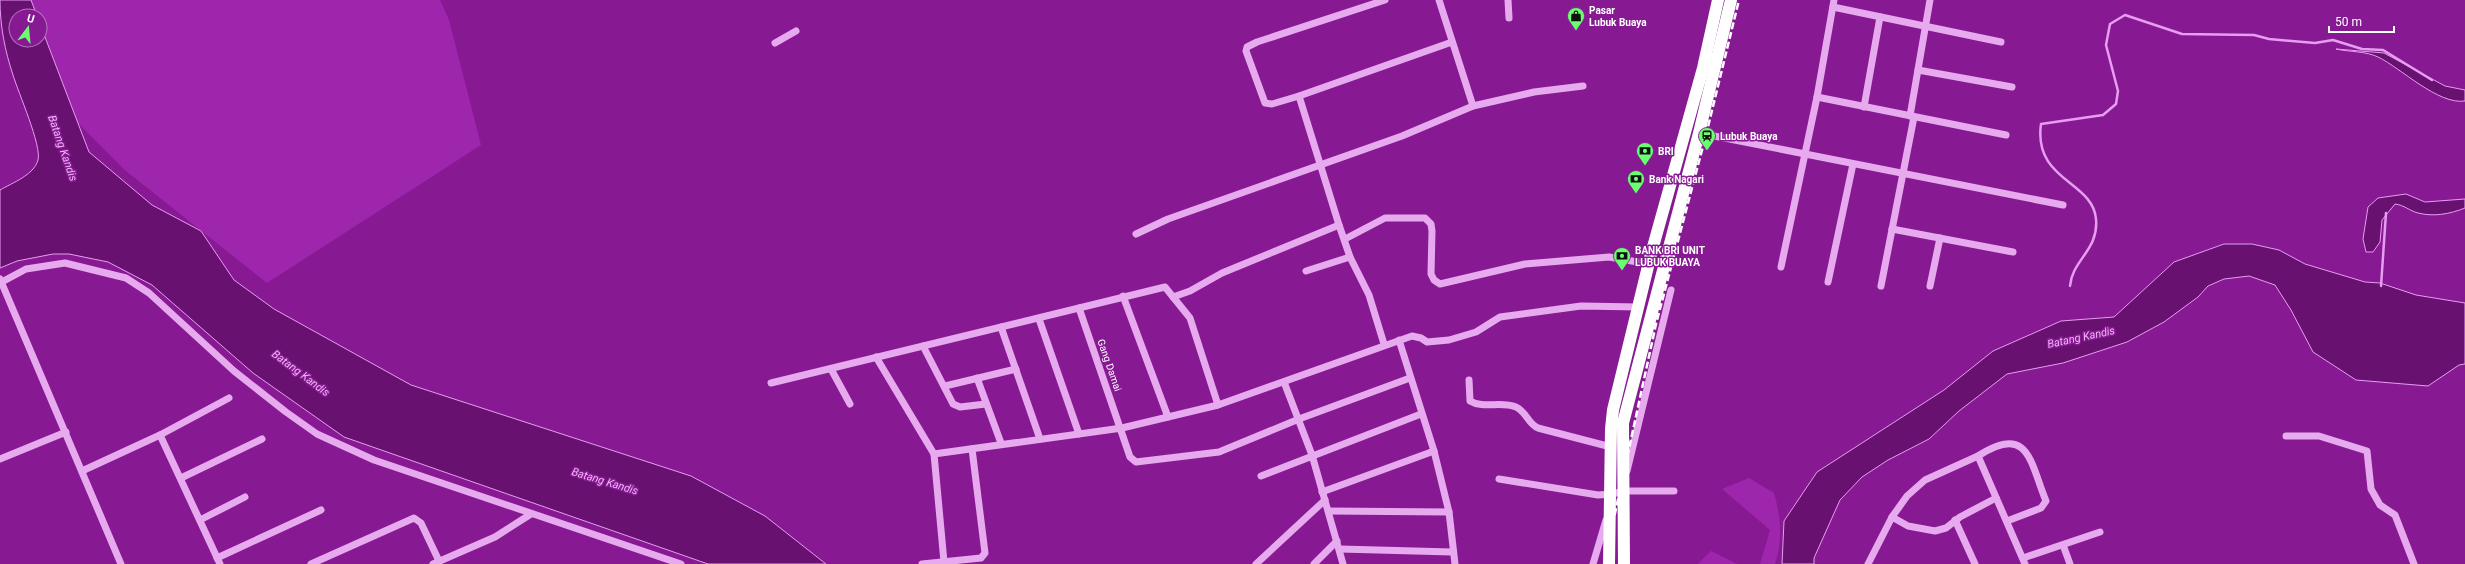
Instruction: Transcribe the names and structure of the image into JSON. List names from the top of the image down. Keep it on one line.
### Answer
{"streets":{"street":["Gang Damai"]},"water":["Batang Kandis"],"places":{"shop":["Pasar Lubuk Buaya"],"station":["Lubuk Buaya"],"bank":["BRI","Bank Nagari","BANK BRI UNIT LUBUK BUAYA"]},"scale_bar":"50 m","north":"top"}
